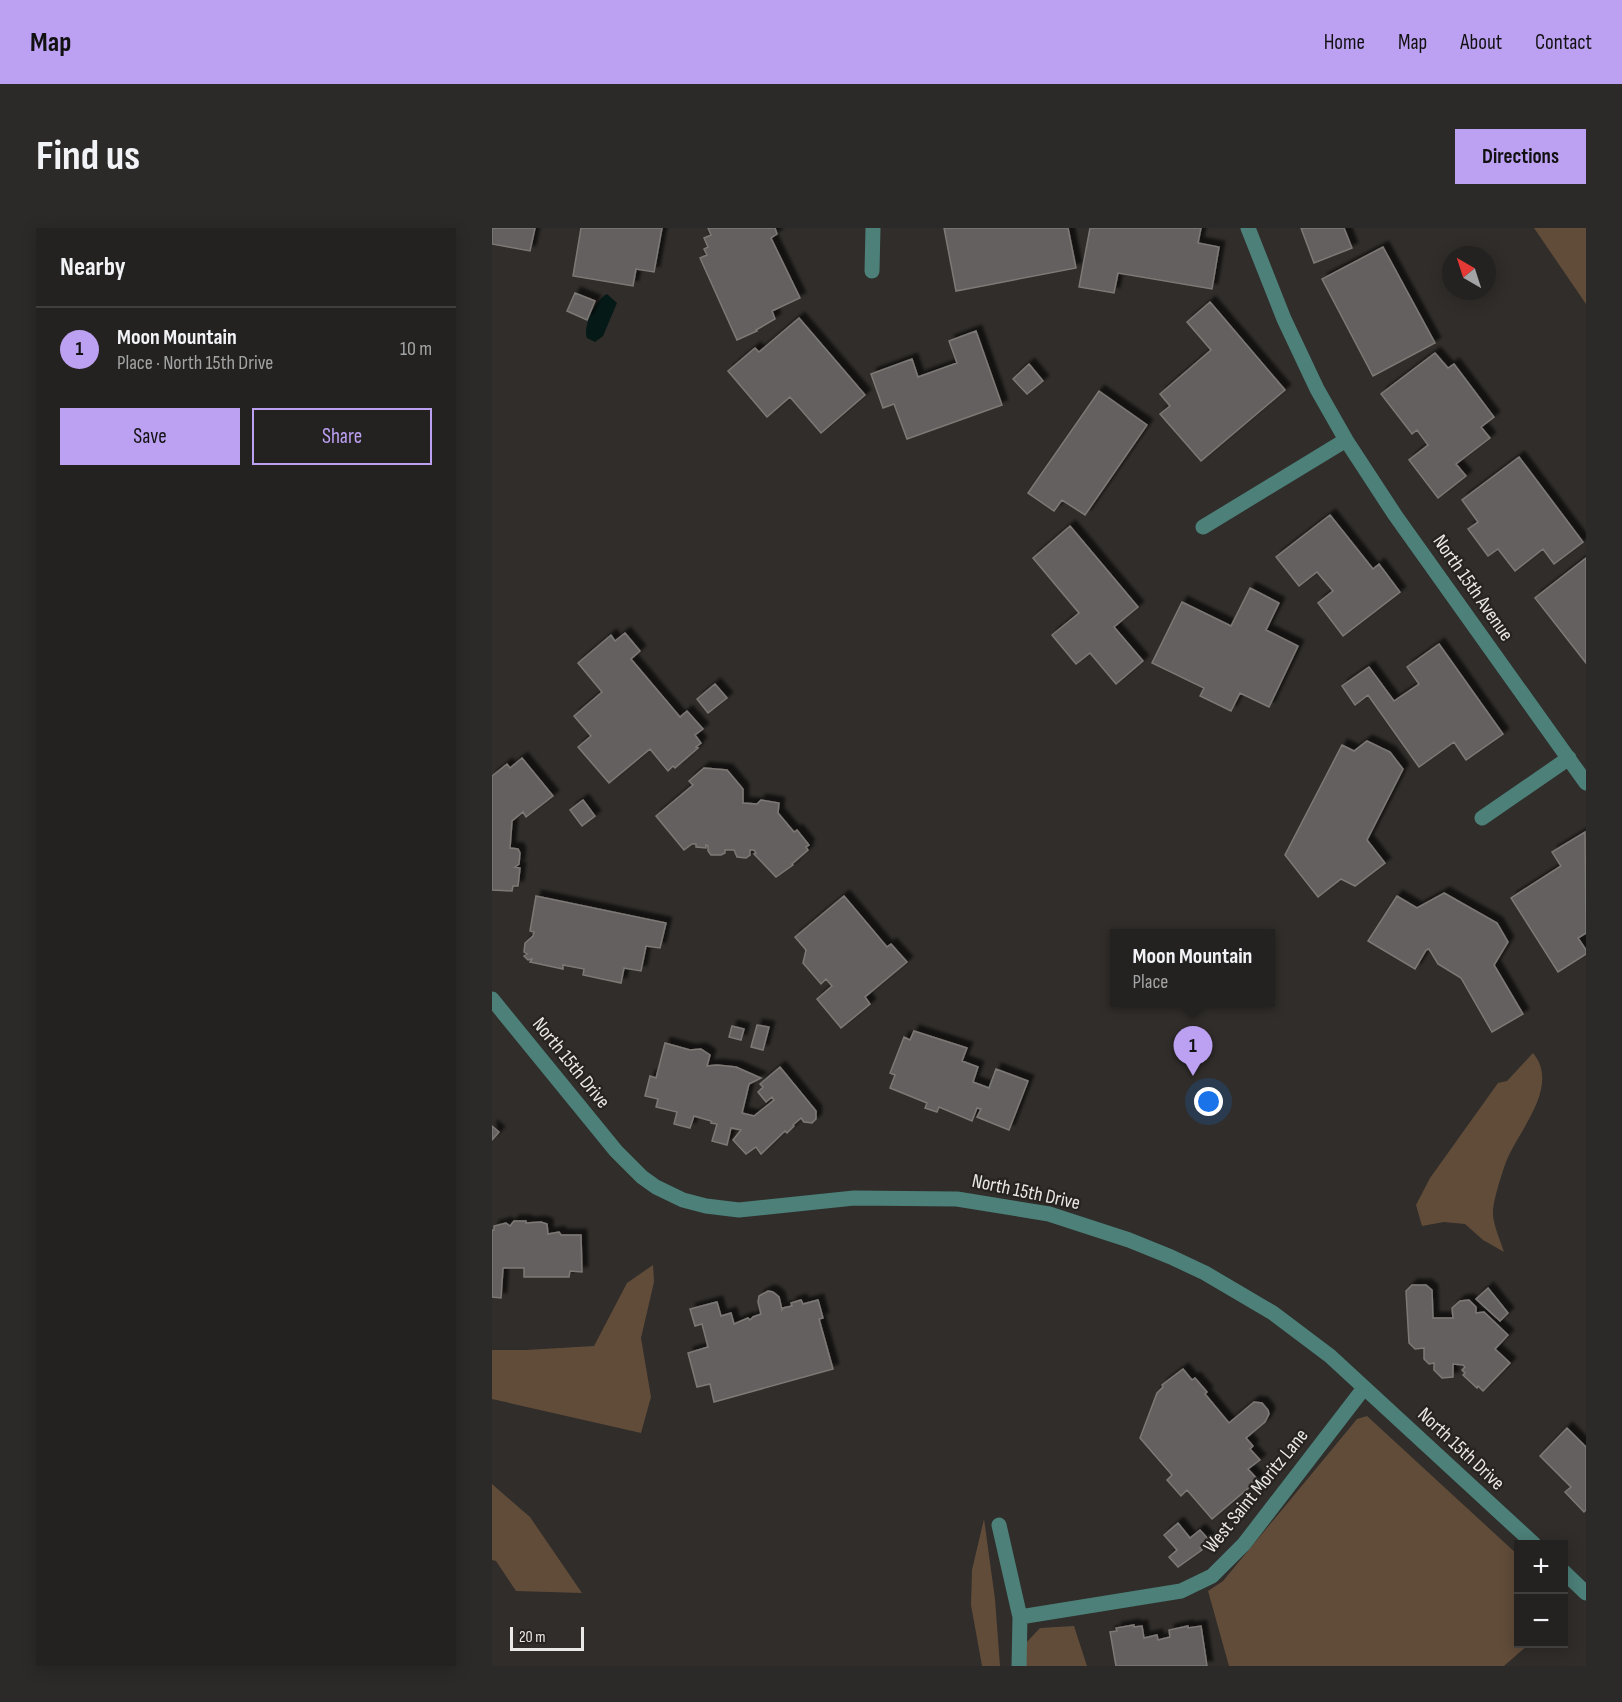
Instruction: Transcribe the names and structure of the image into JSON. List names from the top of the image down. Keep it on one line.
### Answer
{"streets":{"street":["North 15th Avenue","North 15th Drive","West Saint Moritz Lane"]},"crossings":[["North 15th Drive","West Saint Moritz Lane"]],"scale_bar":"20 m","north":"top left","page":{"header":"Map","nav":["Home","Map","About","Contact"],"buttons":["Directions",["Save","Share"]],"title":"Find us","heading":"Nearby","list":[{"mark":"1","name":"Moon Mountain","note":"Place · North 15th Drive","value":"10 m"}],"popup":["Moon Mountain","Place"],"pins":"1","map_buttons":["+","−"],"scale":"20 m"}}
